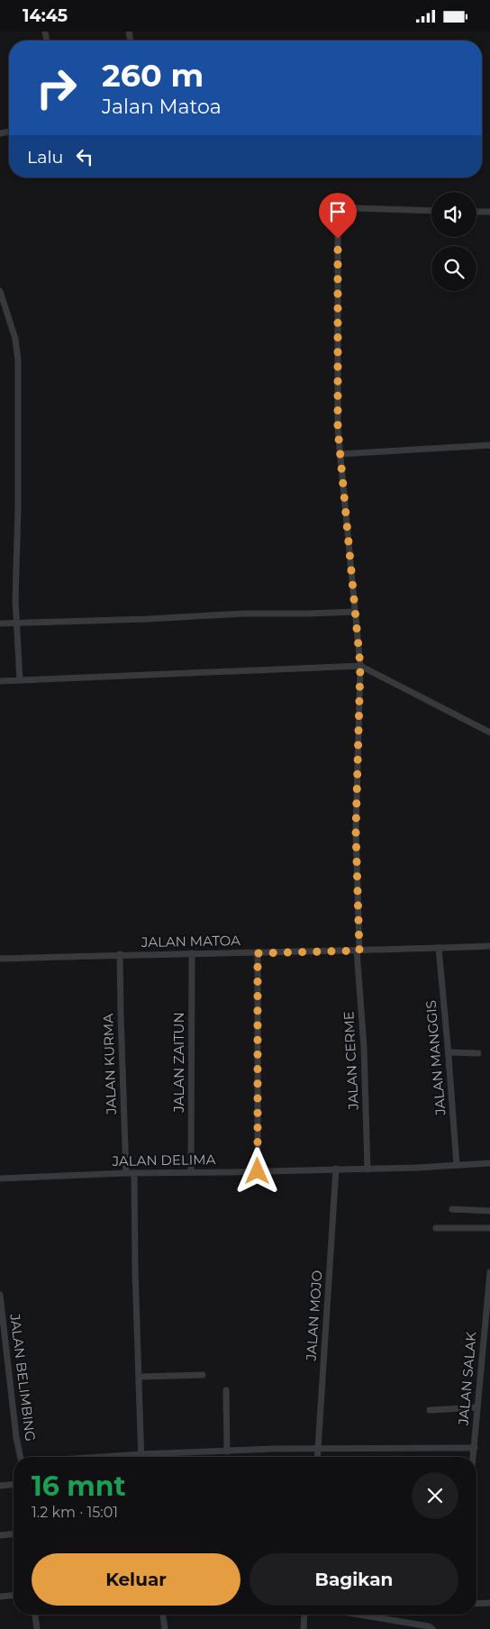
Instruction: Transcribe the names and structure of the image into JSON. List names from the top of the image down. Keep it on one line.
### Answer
{"streets":{"street":["JALAN MATOA","JALAN MANGGIS","JALAN CERME","JALAN ZAITUN","JALAN KURMA","JALAN DELIMA","JALAN MOJO","JALAN BELIMBING","JALAN SALAK"]},"crossings":[["JALAN MATOA","JALAN MANGGIS"],["JALAN MATOA","JALAN CERME"],["JALAN MATOA","JALAN ZAITUN"],["JALAN MATOA","JALAN KURMA"],["JALAN MANGGIS","JALAN DELIMA"],["JALAN CERME","JALAN DELIMA"],["JALAN ZAITUN","JALAN DELIMA"],["JALAN KURMA","JALAN DELIMA"],["JALAN DELIMA","JALAN MOJO"]],"page":{"status":"14:45","turn":["260 m","Jalan Matoa"],"then":"Lalu","heading":["16 mnt","1.2 km · 15:01"],"buttons":["Keluar","Bagikan"]}}
